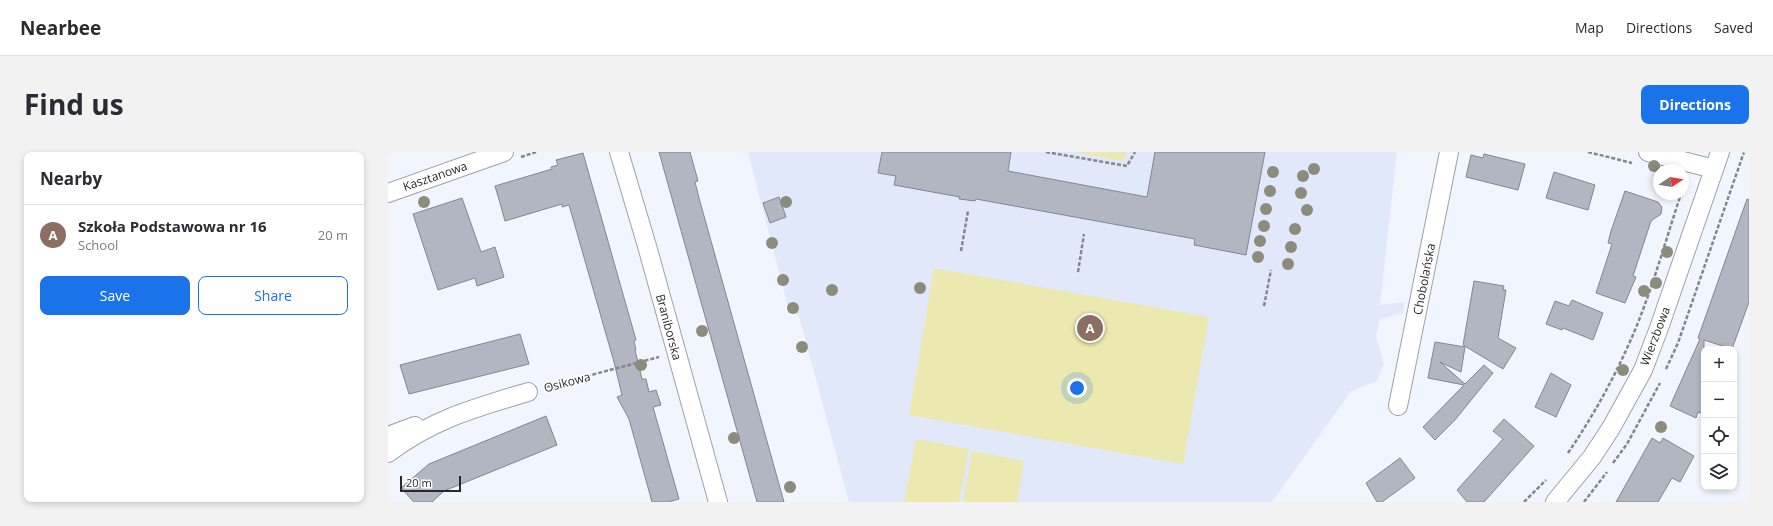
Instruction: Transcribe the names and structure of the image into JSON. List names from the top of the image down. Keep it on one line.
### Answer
{"streets":{"street":["Kasztanowa","Chobolańska","Braniborska","Wierzbowa","Osikowa"]},"crossings":[["Braniborska","Osikowa"]],"scale_bar":"20 m","north":"right","page":{"header":"Nearbee","nav":["Map","Directions","Saved"],"title":"Find us","buttons":["Directions",["Save","Share"]],"heading":"Nearby","list":[{"mark":"A","name":"Szkoła Podstawowa nr 16","note":"School","value":"20 m"}],"pins":"A","map_buttons":["+","−"],"scale":"20 m"}}
